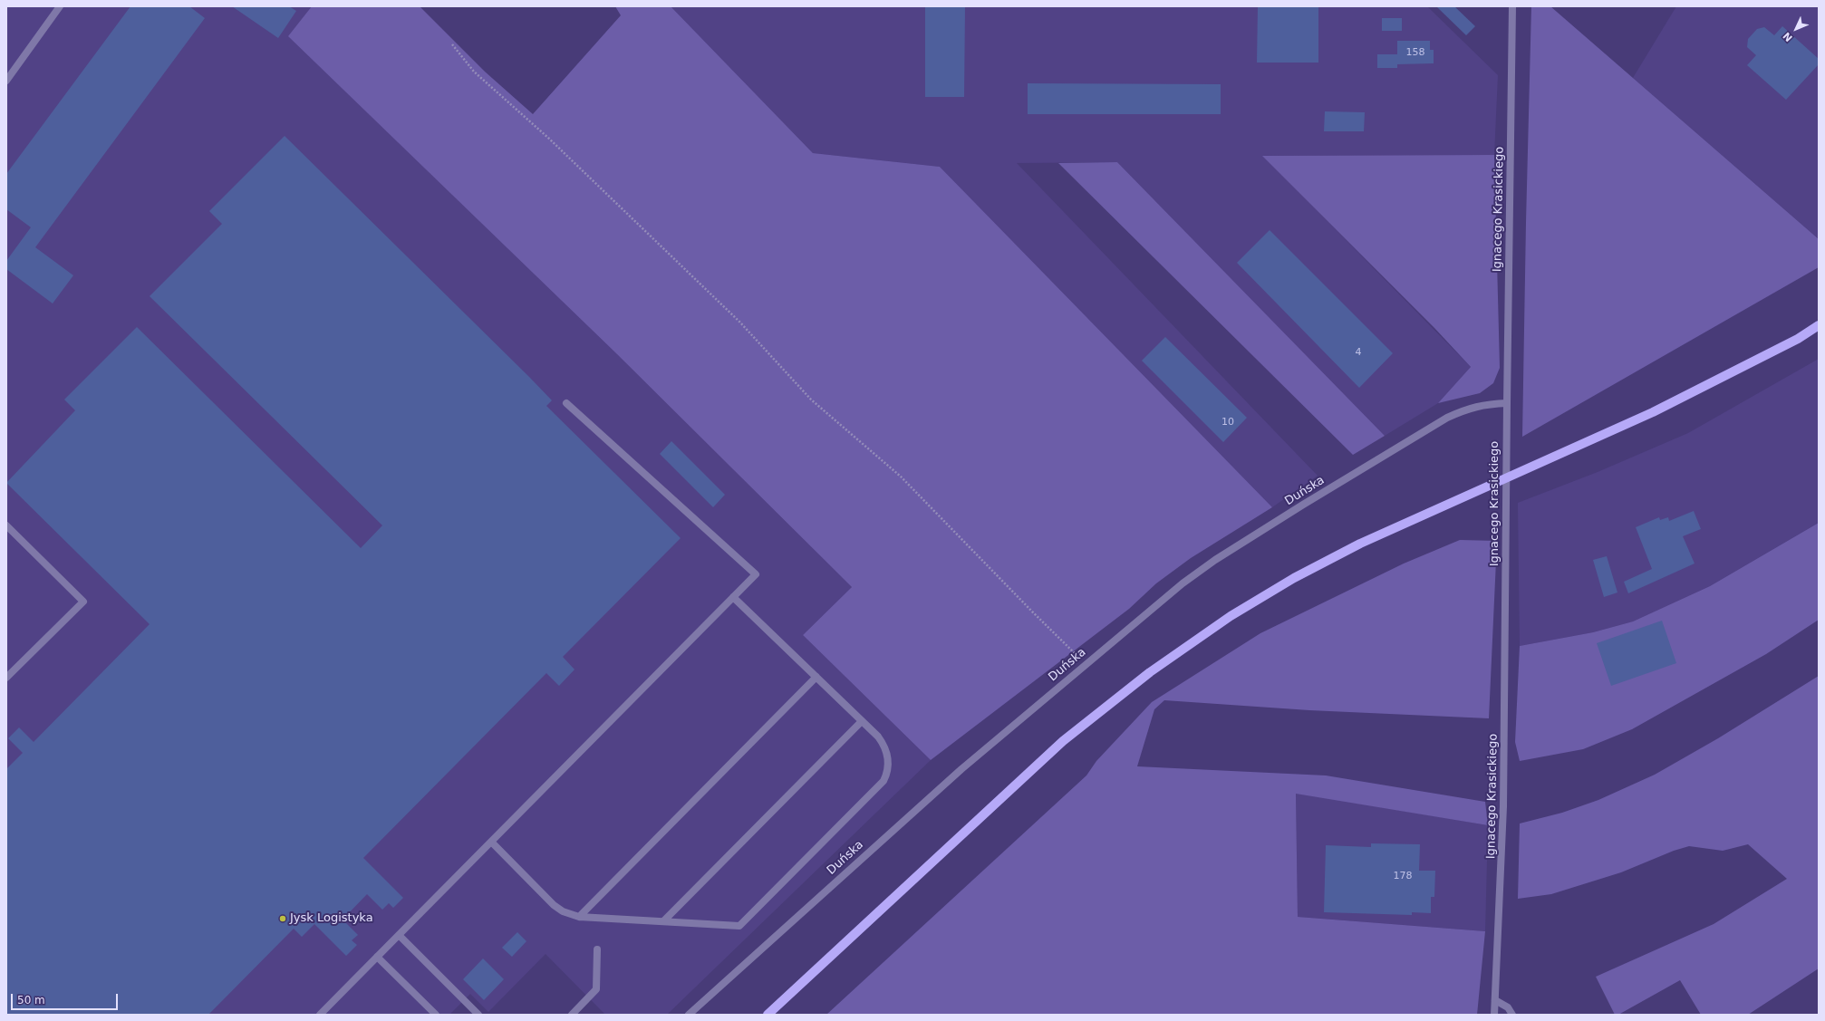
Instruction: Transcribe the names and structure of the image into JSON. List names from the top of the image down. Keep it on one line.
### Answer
{"streets":{"street":["Ignacego Krasickiego","Duńska"]},"crossings":[["Ignacego Krasickiego","Duńska"]],"places":["Jysk Logistyka"],"house_numbers":["158","4","10","178"],"scale_bar":"50 m","north":"bottom left"}
